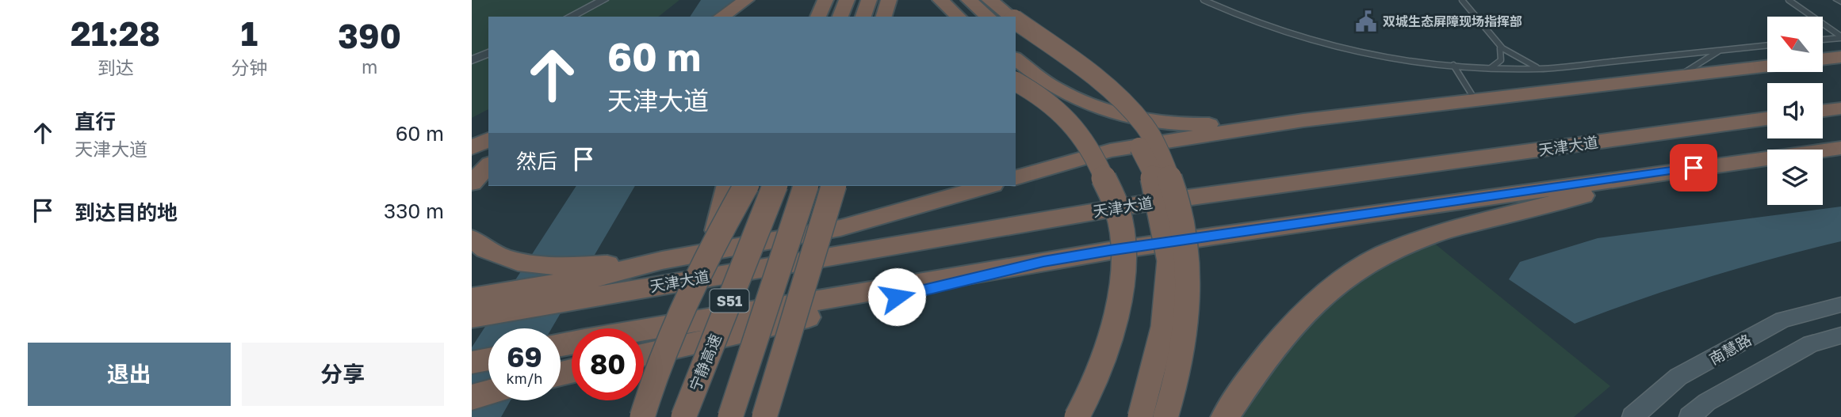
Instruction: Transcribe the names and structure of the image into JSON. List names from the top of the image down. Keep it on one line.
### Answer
{"streets":{"highway":["天津大道","S51","宁静高速"],"main road":["南慧路"]},"places":{"public building":["双城生态屏障现场指挥部"]},"north":"top left","page":{"eta":["21:28","到达","1","分钟","390","m"],"turn":["60 m","天津大道"],"list":[{"name":"直行","note":"天津大道","value":"60 m"},{"name":"到达目的地","value":"330 m"}],"then":"然后","speed":"69 km/h","limit":"80","buttons":["退出","分享"]}}
